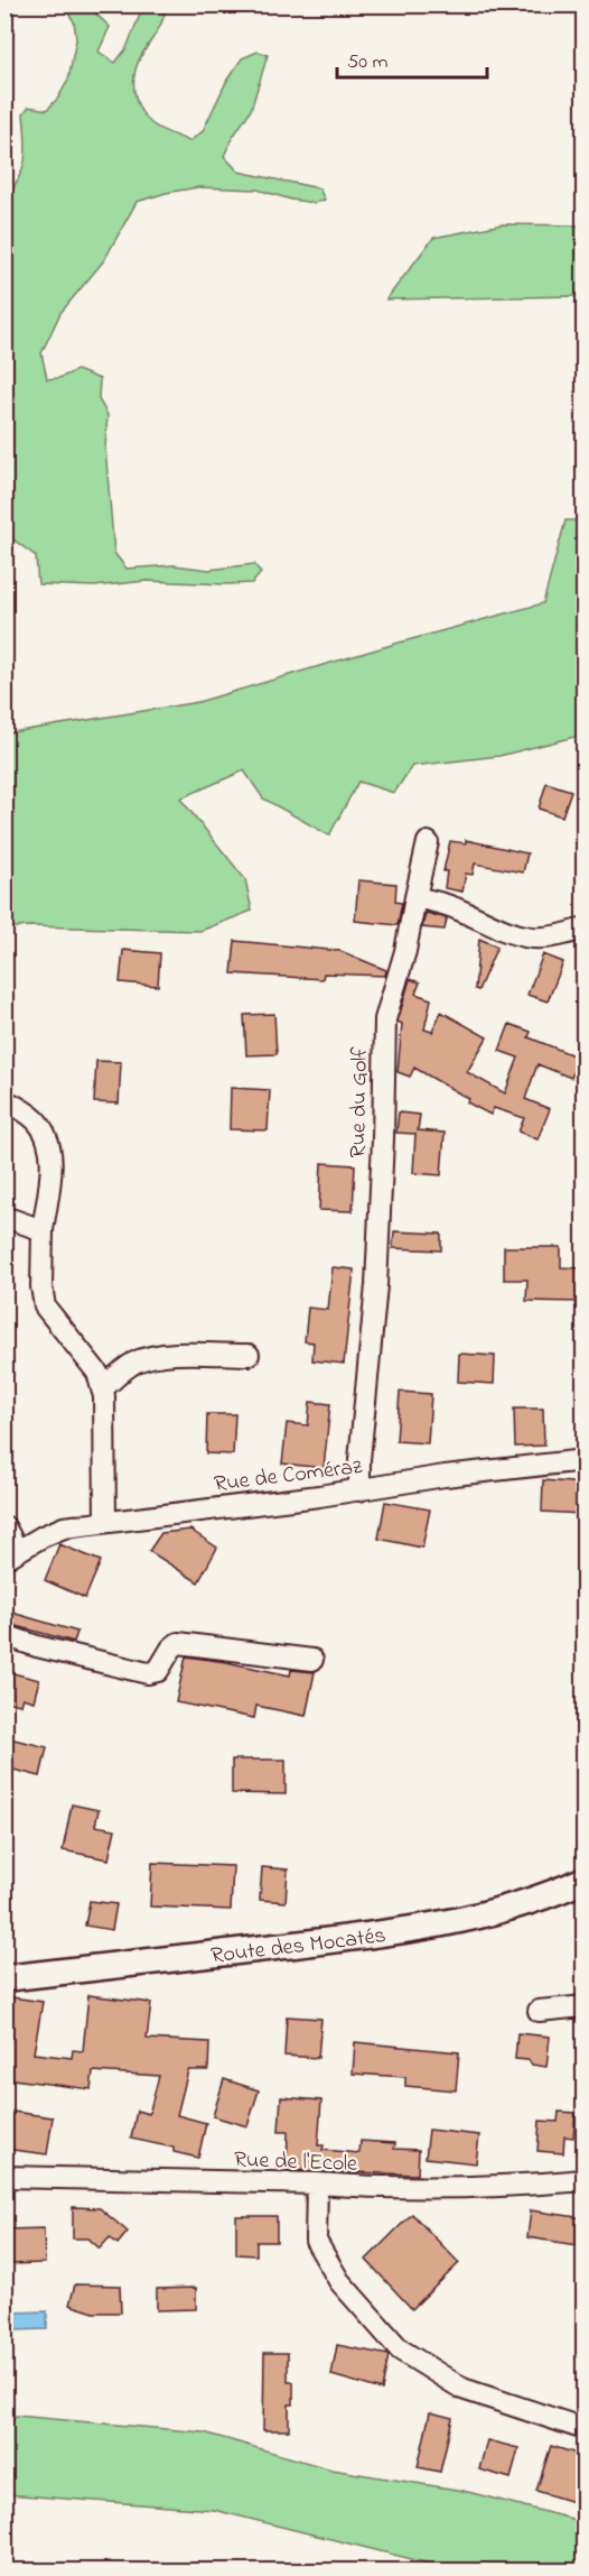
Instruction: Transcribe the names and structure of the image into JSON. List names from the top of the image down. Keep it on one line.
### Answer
{"streets":{"street":["Rue du Golf","Rue de Coméraz","Route des Mocatés","Rue de l'Ecole"]},"crossings":[["Rue du Golf","Rue de Coméraz"]],"scale_bar":"50 m"}
